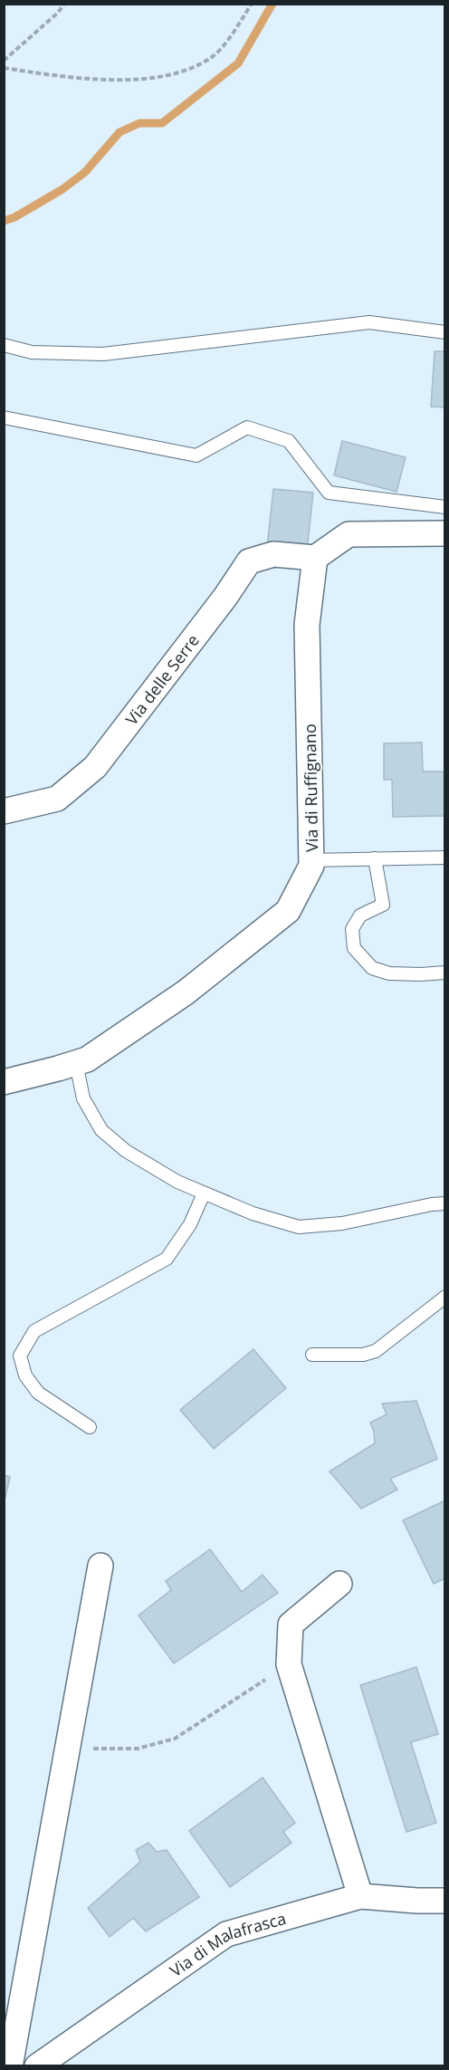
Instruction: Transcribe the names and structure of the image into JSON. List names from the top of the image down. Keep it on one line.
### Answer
{"streets":{"street":["Via delle Serre","Via di Ruffignano","Via di Malafrasca"]},"crossings":[["Via delle Serre","Via di Ruffignano"]]}
